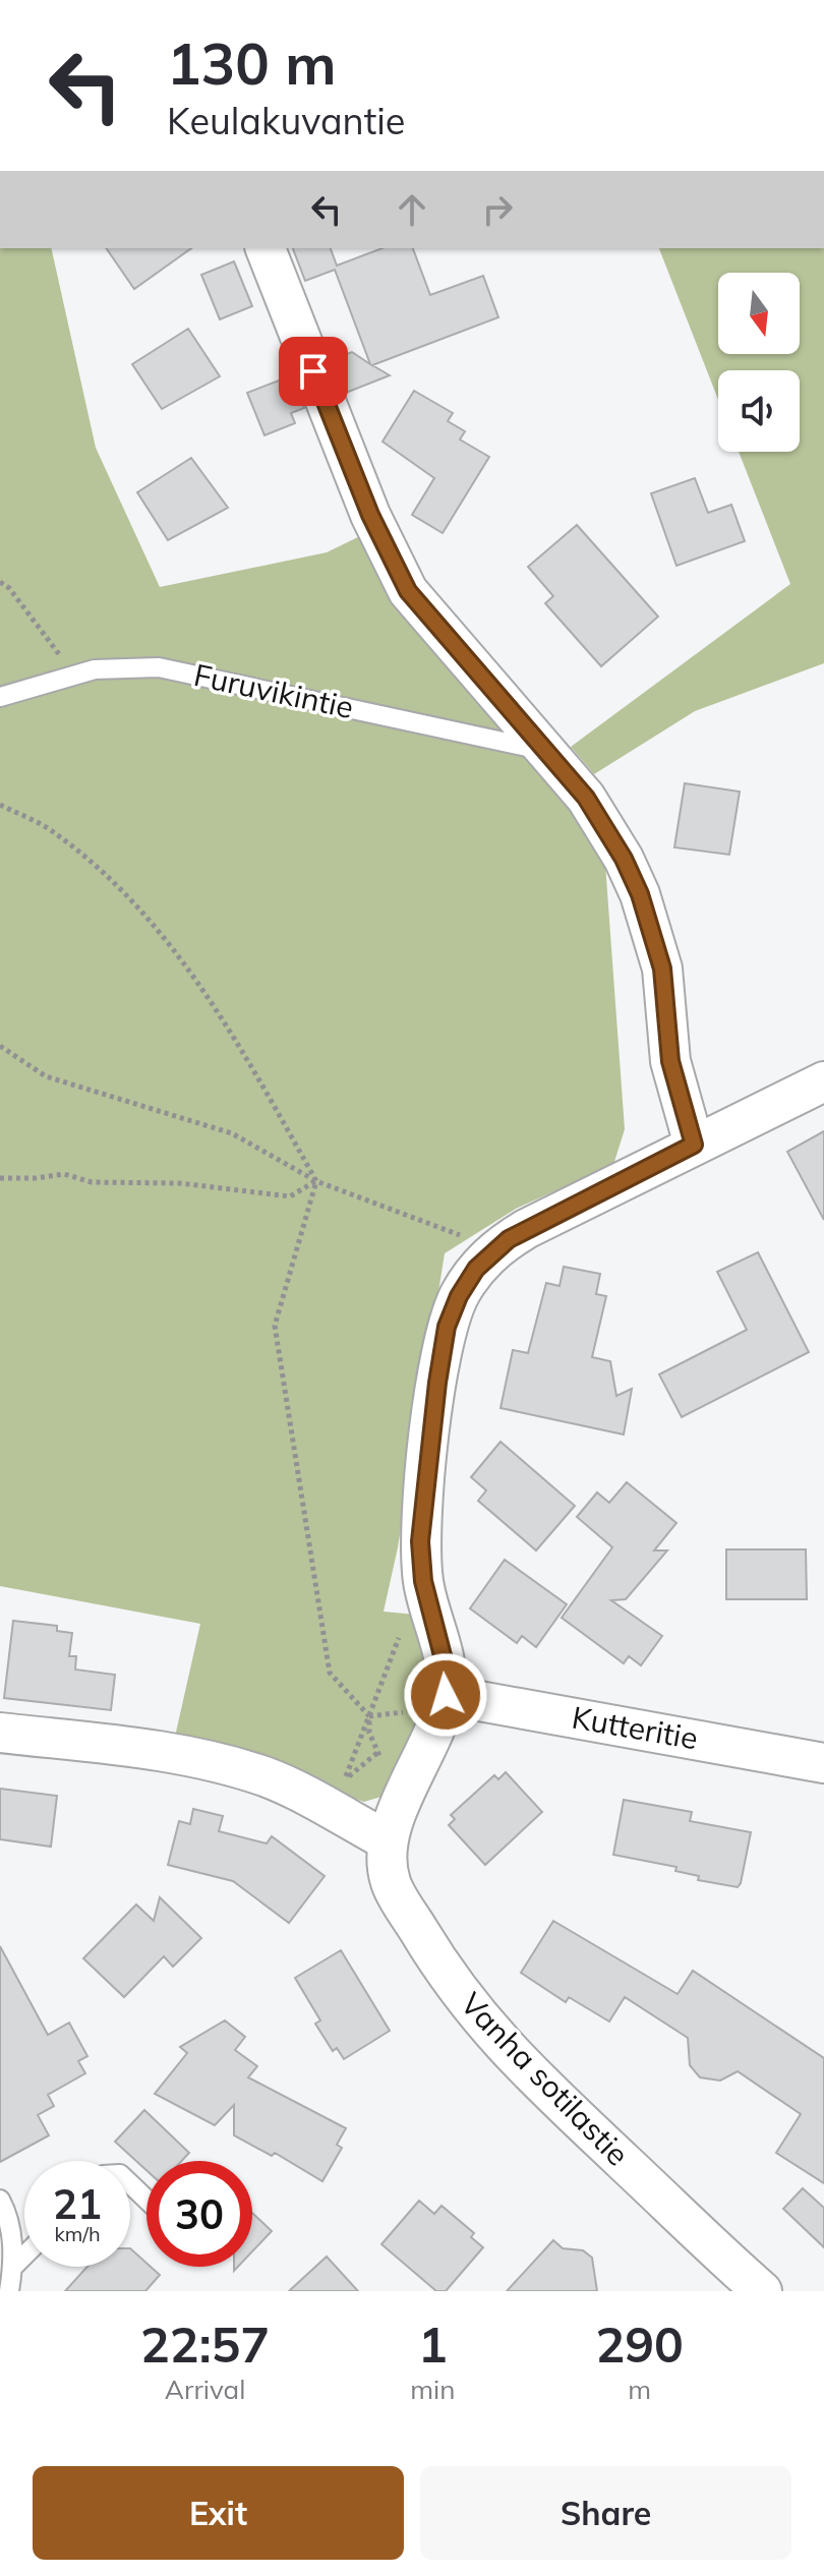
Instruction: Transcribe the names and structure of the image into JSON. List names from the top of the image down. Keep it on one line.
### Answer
{"streets":{"street":["Kutteritie","Vanha sotilastie"],"lane":["Furuvikintie"]},"crossings":[["Kutteritie","Vanha sotilastie"]],"north":"bottom","page":{"turn":["130 m","Keulakuvantie"],"speed":"21 km/h","limit":"30","eta":["22:57","Arrival","1","min","290","m"],"buttons":["Exit","Share"]}}
